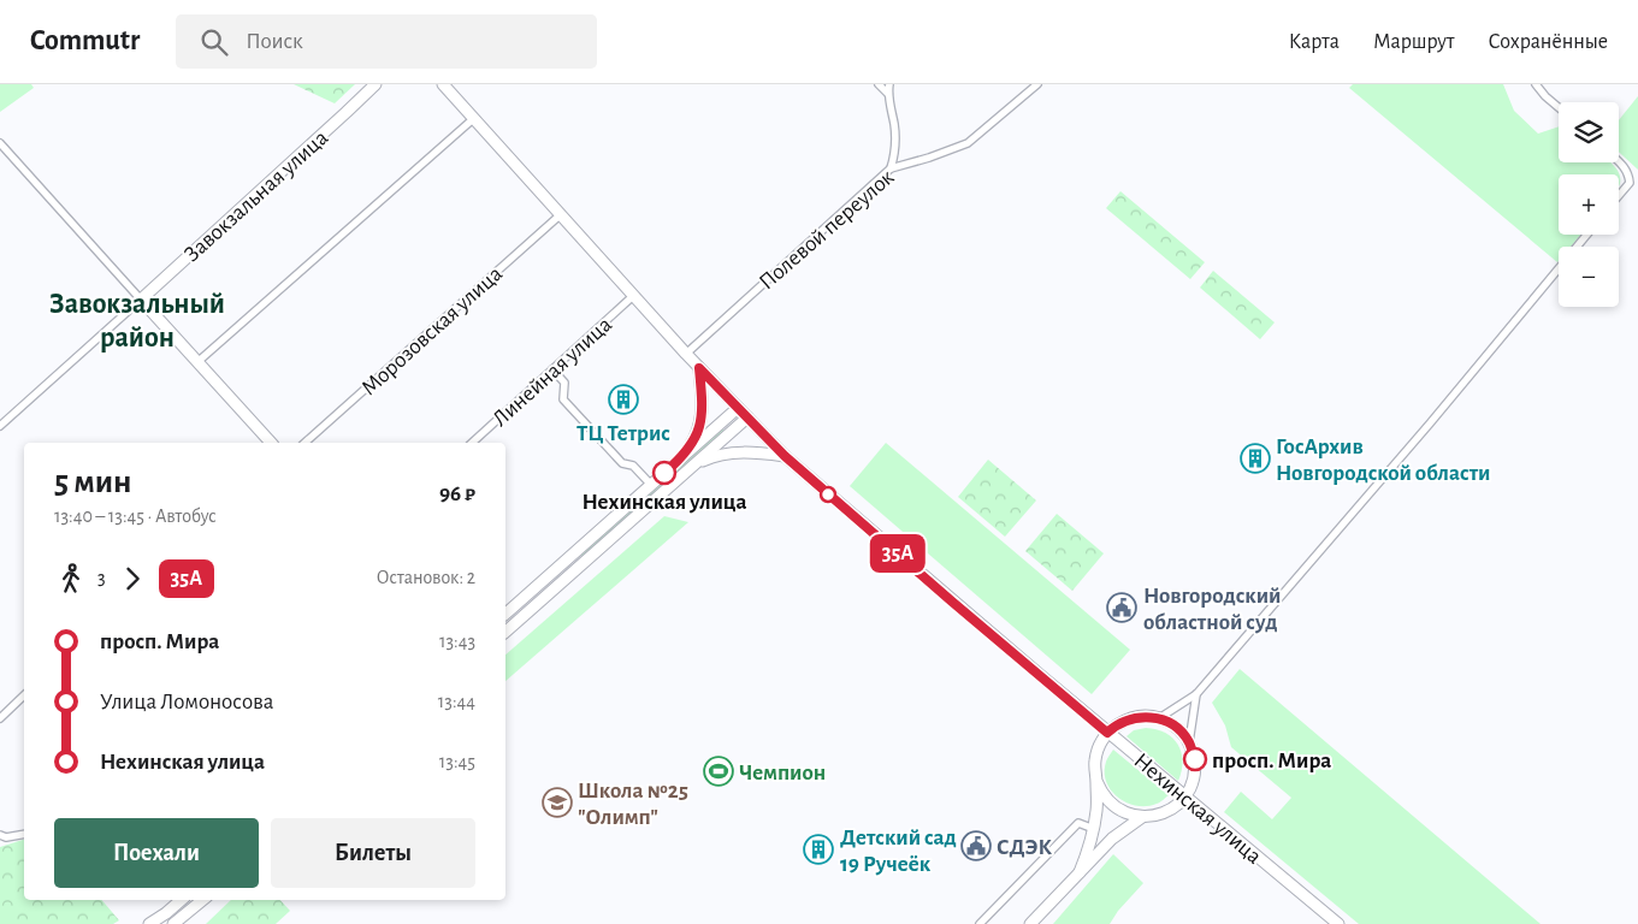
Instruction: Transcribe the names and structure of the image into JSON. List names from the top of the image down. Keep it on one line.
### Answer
{"streets":{"main road":["Завокзальная улица","Нехинская улица"],"street":["Полевой переулок","Морозовская улица","Линейная улица"]},"crossings":[["Полевой переулок","Нехинская улица"],["Морозовская улица","Нехинская улица"],["Линейная улица","Нехинская улица"]],"districts":["Завокзальный район"],"places":{"building":["ТЦ Тетрис","ГосАрхив Новгородской области","Детский сад 19 Ручеёк"],"other":["Нехинская улица","просп. Мира"],"public building":["Новгородский областной суд","СДЭК"],"sports":["Чемпион"],"school or university":["Школа №25 \"Олимп\""]},"lines":["bus line 35А"],"page":{"header":"Commutr","search":"Поиск","nav":["Карта","Маршрут","Сохранённые"],"on_map":"35А","map_buttons":["+","−"],"heading":["5 мин","13:40 – 13:45 · Автобус","96 ₽"],"legs":["3","35А","Остановок: 2"],"list":[{"name":"просп. Мира","value":"13:43"},{"name":"Улица Ломоносова","value":"13:44"},{"name":"Нехинская улица","value":"13:45"}],"buttons":["Поехали","Билеты"]}}
